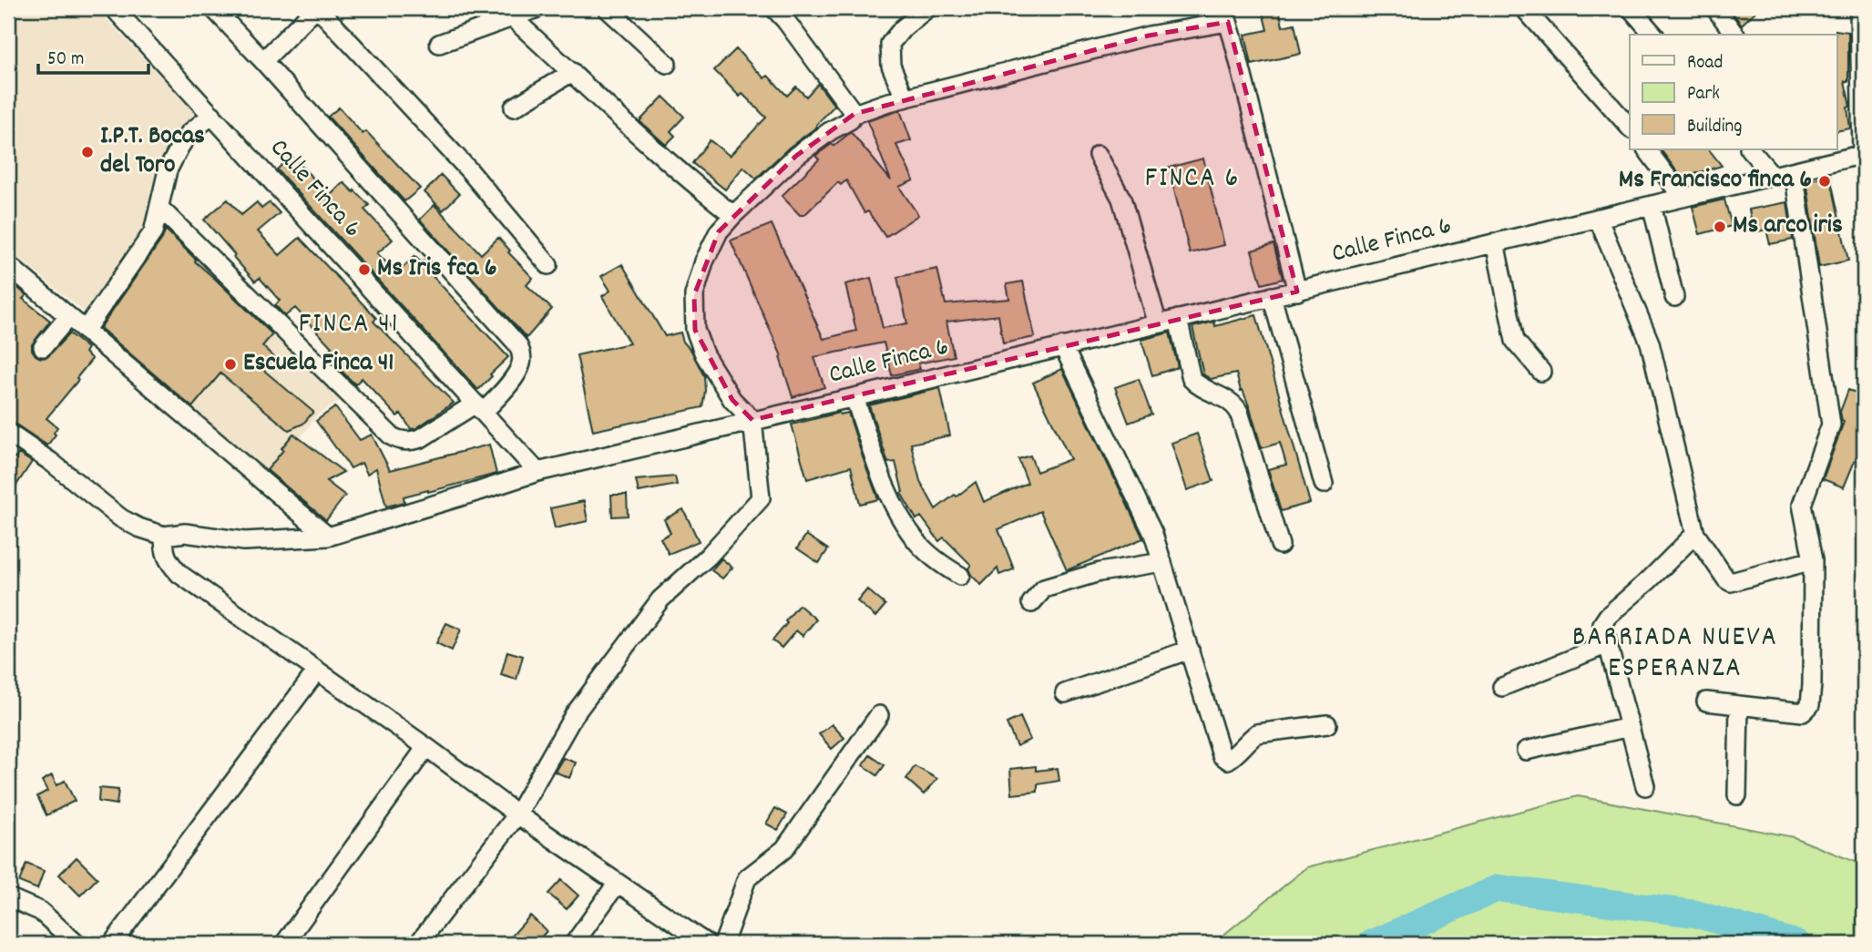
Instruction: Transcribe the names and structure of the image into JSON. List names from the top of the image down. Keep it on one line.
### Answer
{"streets":{"street":["Calle Finca 6"]},"districts":["FINCA 6","FINCA 41","BARRIADA NUEVA ESPERANZA"],"places":["I.P.T. Bocas del Toro","Ms Francisco finca 6","Ms arco iris","Ms Iris fca 6","Escuela Finca 41"],"legend":["Road","Park","Building"],"scale_bar":"50 m"}
